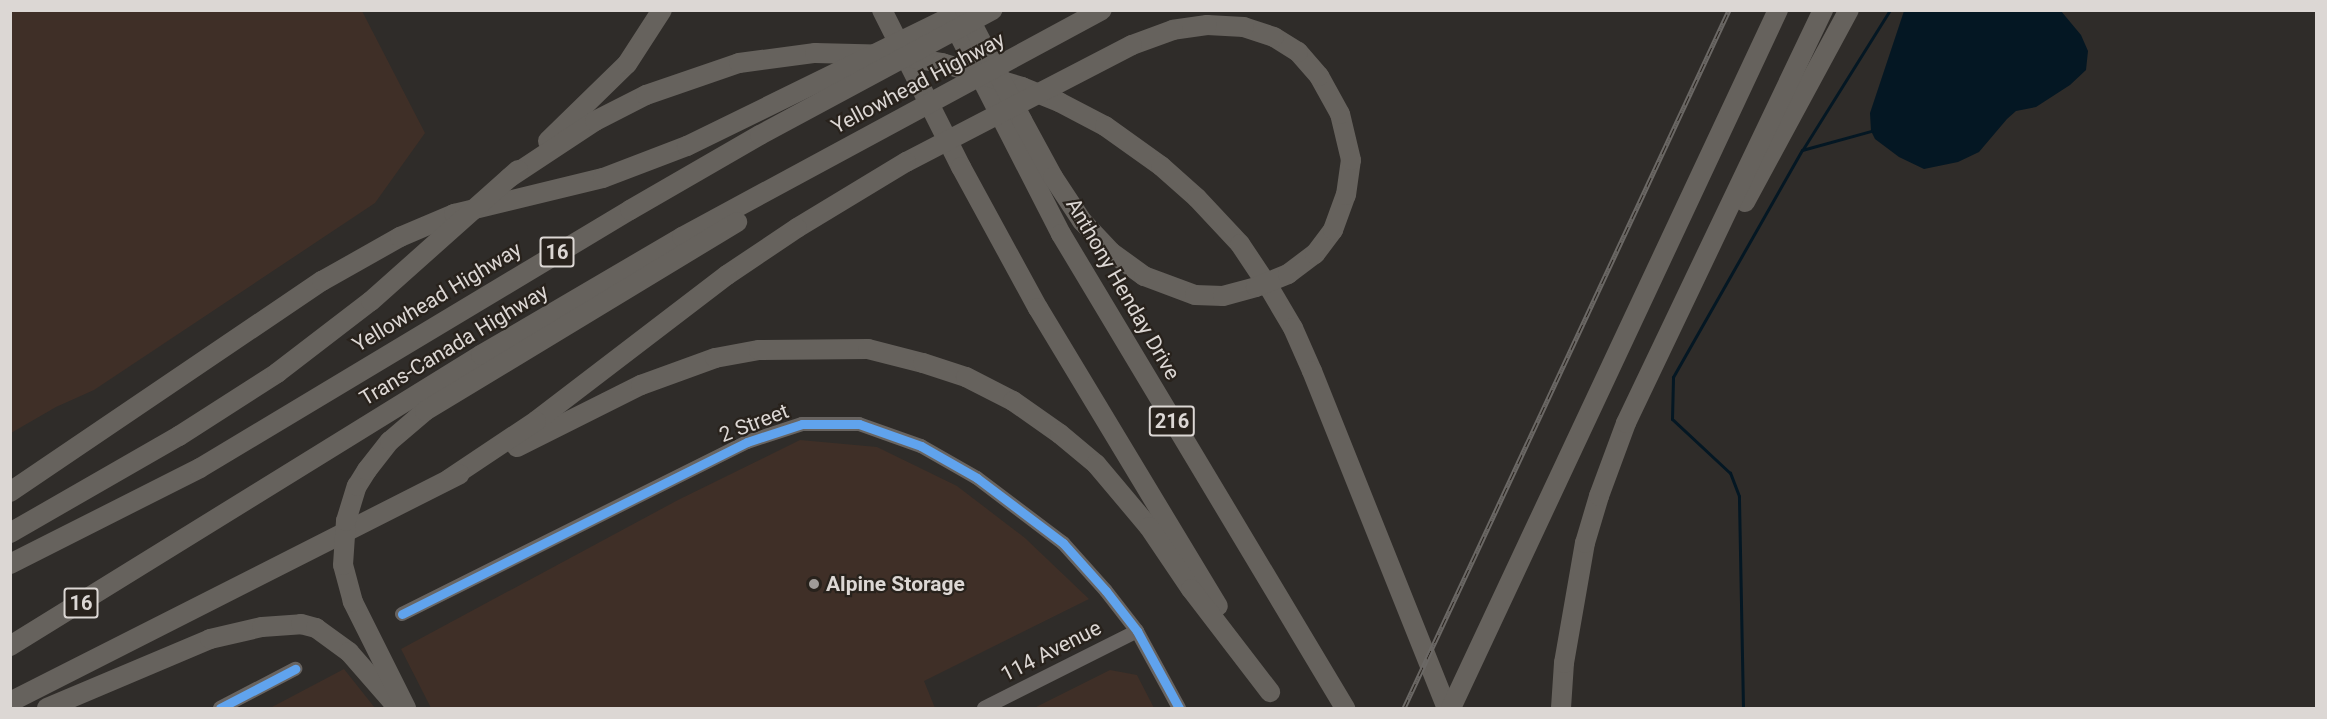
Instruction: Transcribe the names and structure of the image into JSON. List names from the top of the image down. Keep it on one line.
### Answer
{"streets":{"highway":["Yellowhead Highway","16","Anthony Henday Drive","Trans-Canada Highway","216"],"street":["2 Street","114 Avenue"]},"crossings":[["Yellowhead Highway","Trans-Canada Highway"],["2 Street","114 Avenue"]],"places":["Alpine Storage"]}
